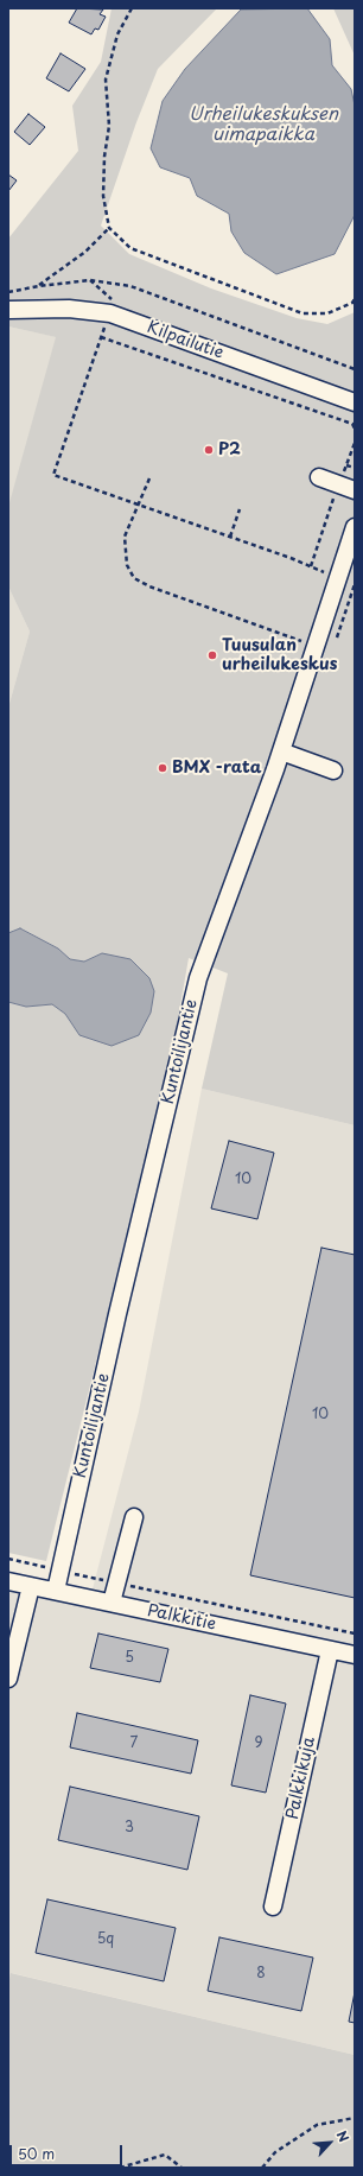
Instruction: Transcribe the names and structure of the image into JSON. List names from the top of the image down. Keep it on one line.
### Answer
{"streets":{"street":["Kilpailutie","Kuntoilijantie","Palkkitie","Palkkikuja"]},"crossings":[["Kuntoilijantie","Palkkitie"],["Palkkitie","Palkkikuja"]],"water":["Urheilukeskuksen uimapaikka"],"places":["P2","Tuusulan urheilukeskus","BMX -rata"],"house_numbers":["10","10","5","7","9","3","5q","8"],"scale_bar":"50 m","north":"top right"}
